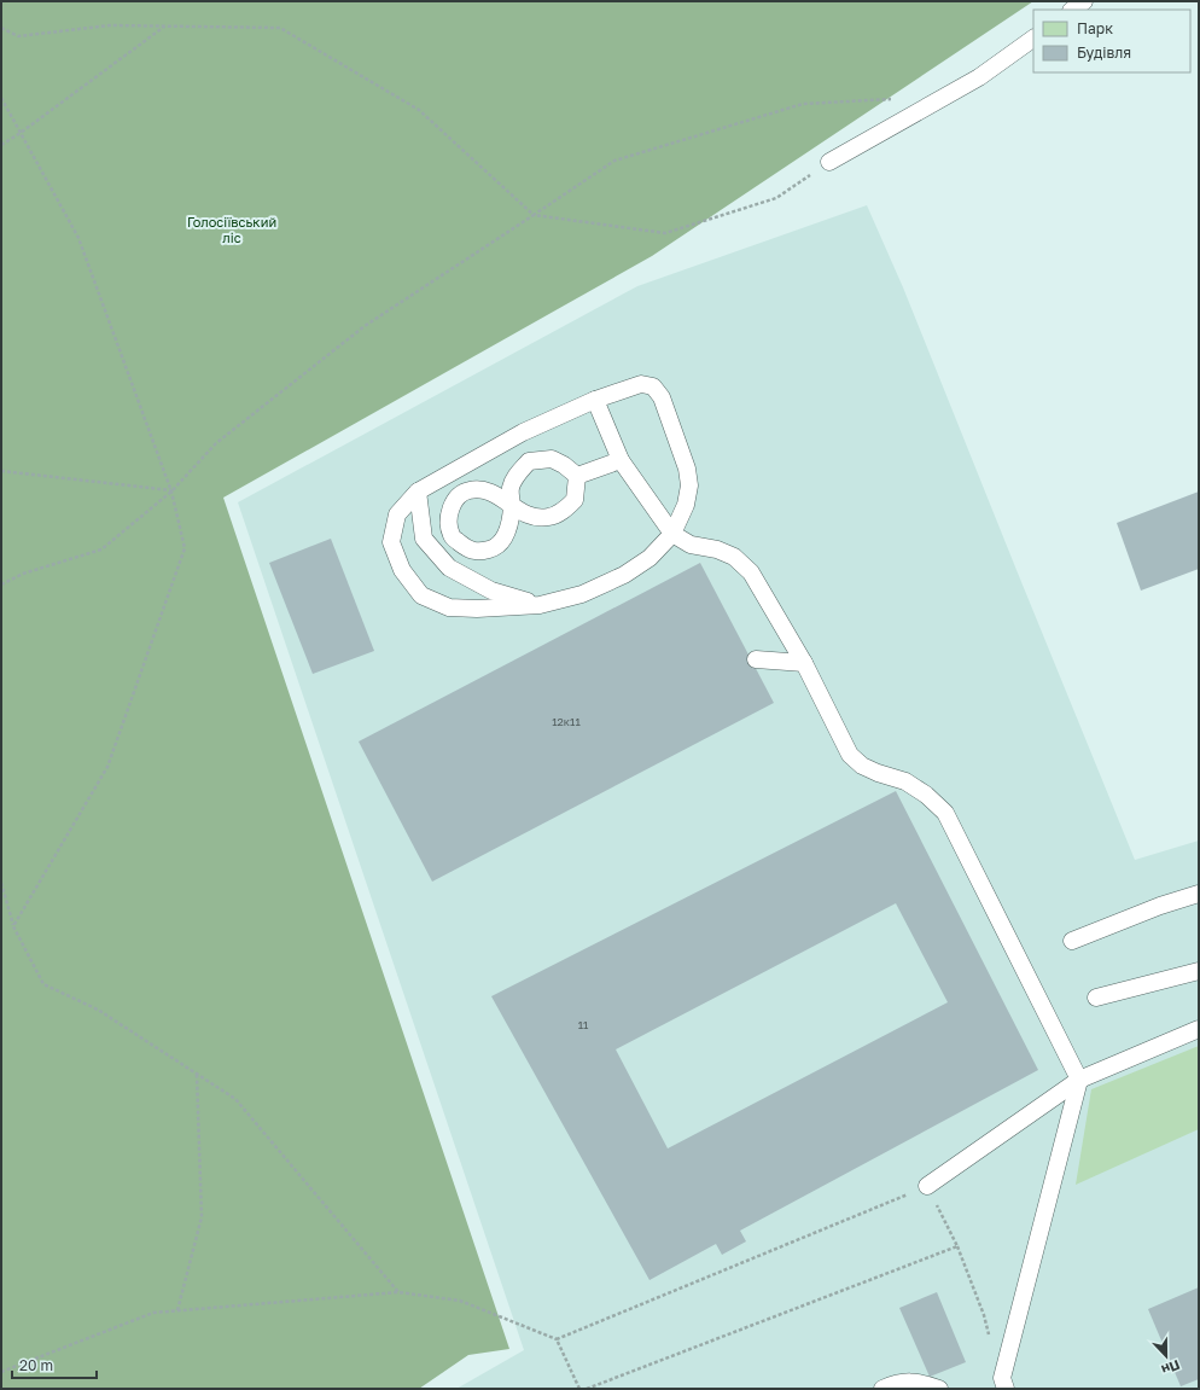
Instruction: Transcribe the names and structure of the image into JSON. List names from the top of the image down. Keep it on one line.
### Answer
{"parks":["Голосіївський ліс"],"house_numbers":["12к11","11"],"legend":["Парк","Будівля"],"scale_bar":"20 m","north":"bottom"}
